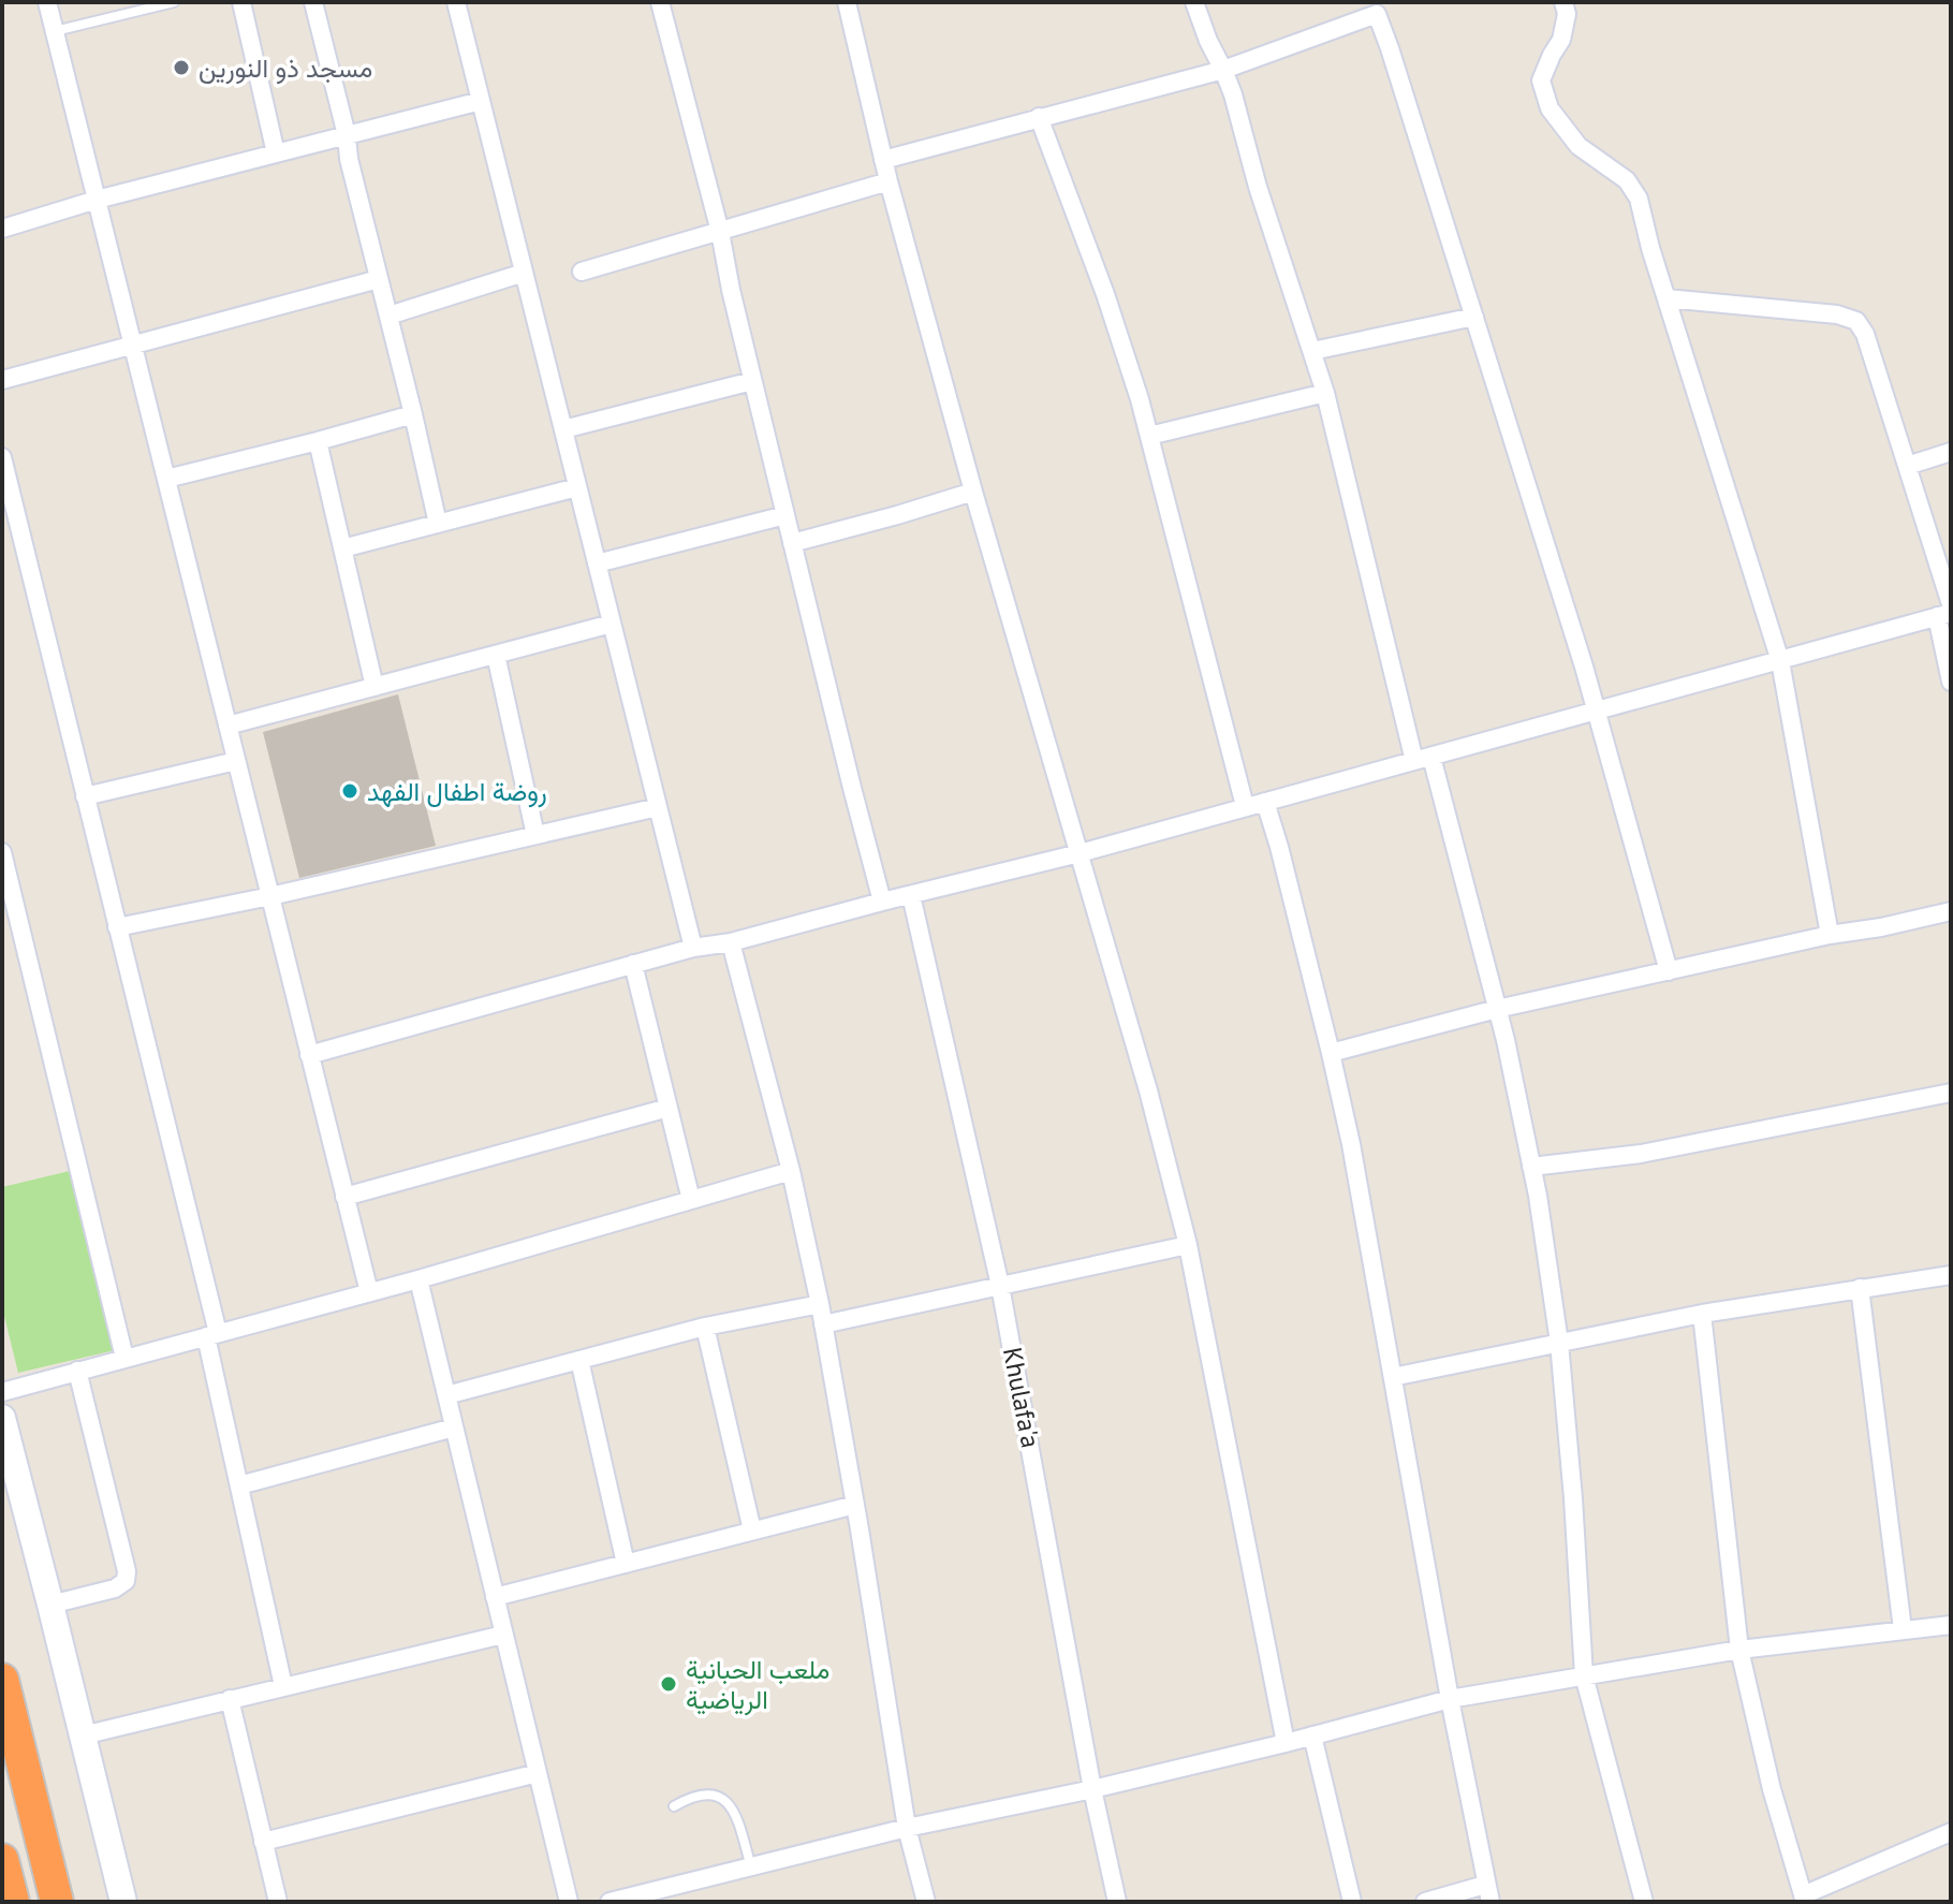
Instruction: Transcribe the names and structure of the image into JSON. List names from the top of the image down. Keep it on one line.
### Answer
{"streets":{"street":["Khulafa'a"]},"places":["مسجد ذو النورين","روضة اطفال الفهد","ملعب الحبانية الرياضية"]}
